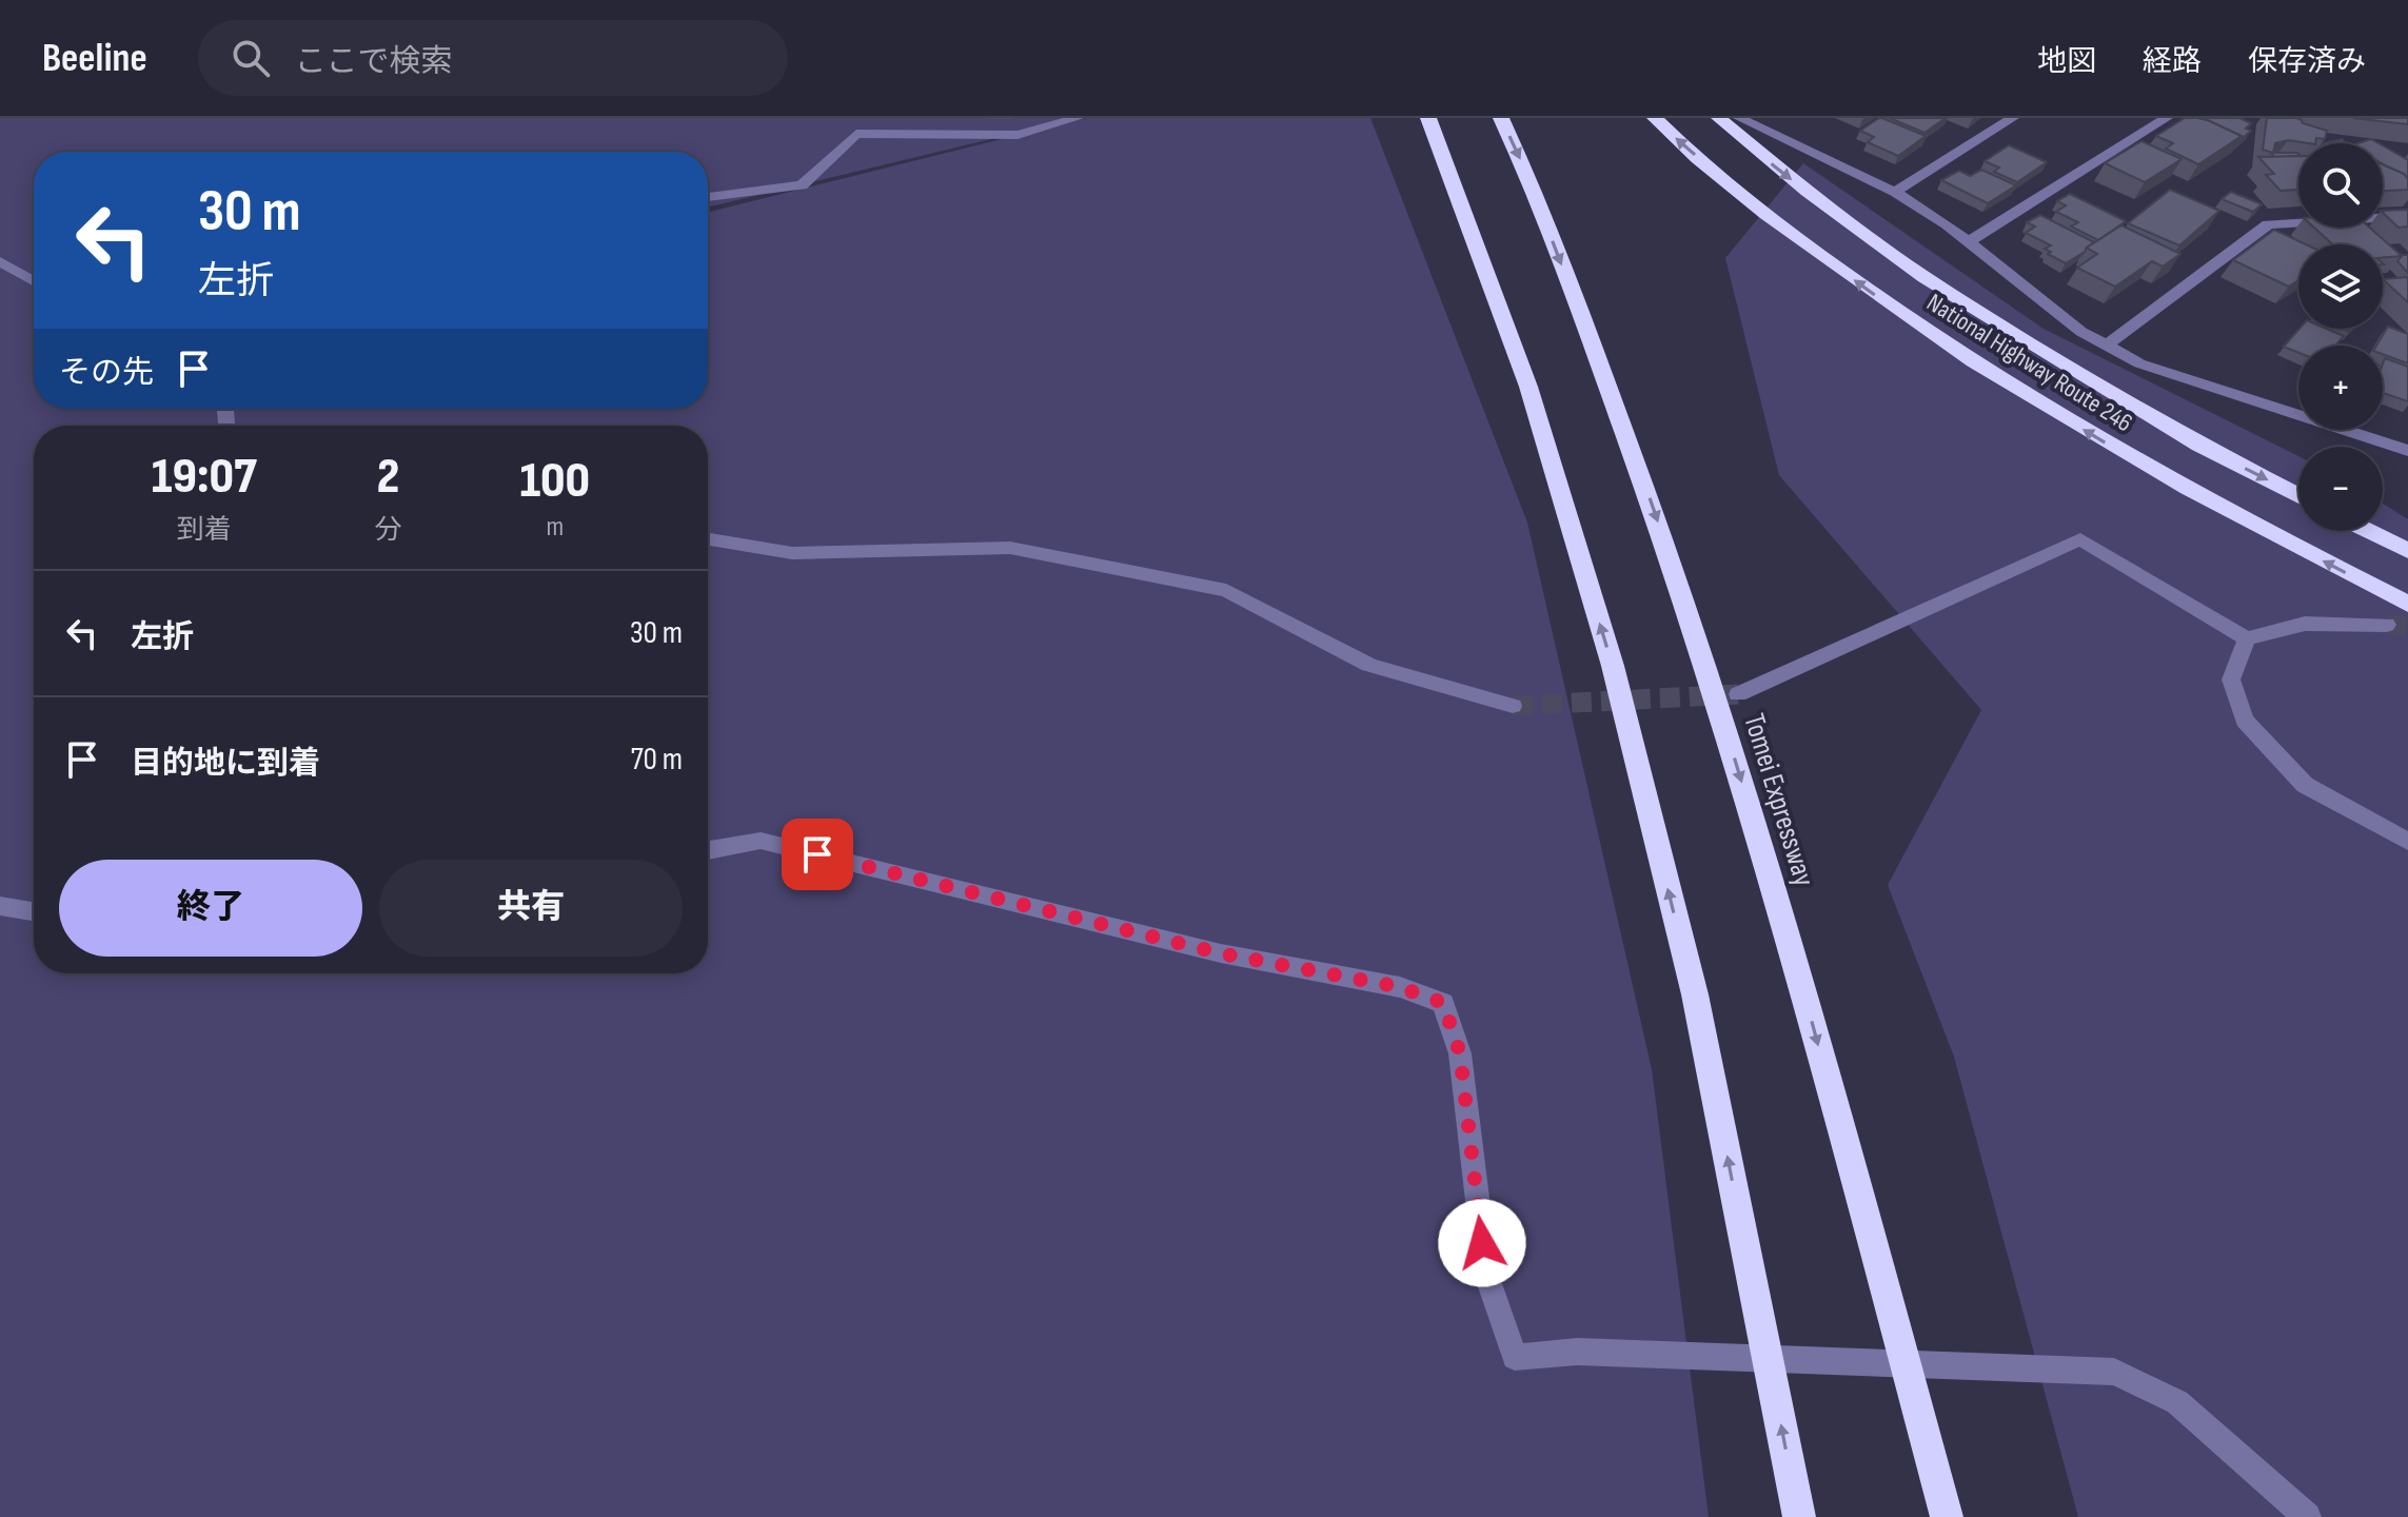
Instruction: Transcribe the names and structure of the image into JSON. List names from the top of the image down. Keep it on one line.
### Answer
{"streets":{"highway":["National Highway Route 246","Tomei Expressway"]},"page":{"header":"Beeline","search":"ここで検索","nav":["地図","経路","保存済み"],"map_buttons":["+","−"],"turn":["30 m","左折"],"then":"その先","eta":["19:07","到着","2","分","100","m"],"list":[{"name":"左折","value":"30 m"},{"name":"目的地に到着","value":"70 m"}],"buttons":["終了","共有"]}}
